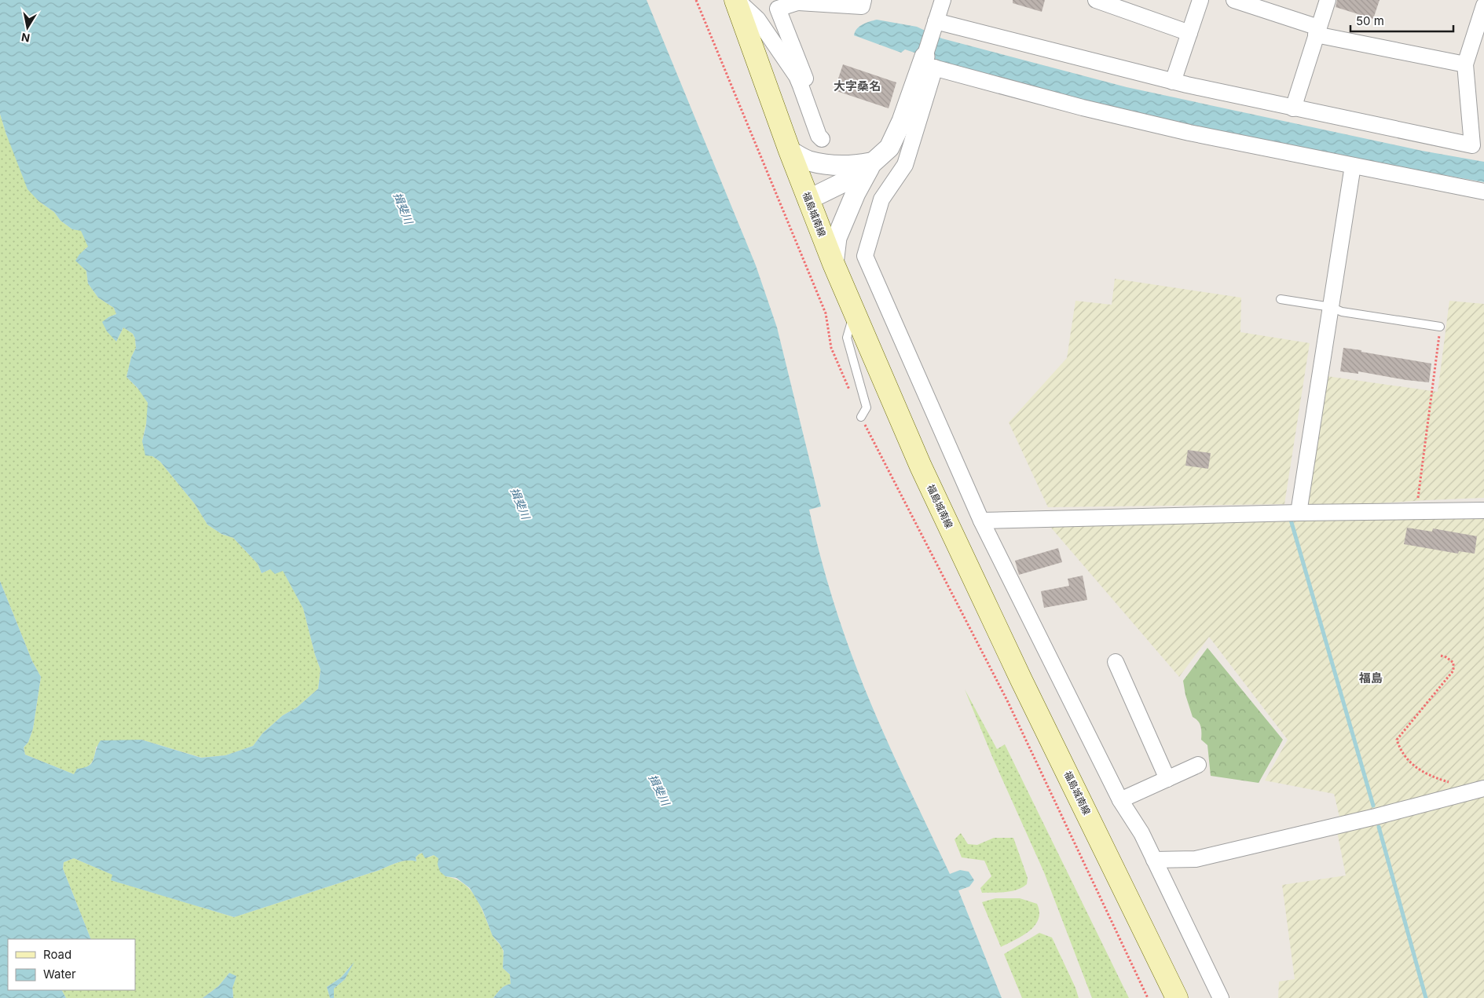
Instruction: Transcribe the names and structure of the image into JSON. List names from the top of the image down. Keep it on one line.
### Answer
{"streets":{"main road":["福島城南線"]},"districts":["大字桑名","福島"],"water":["揖斐川"],"legend":["Road","Water"],"scale_bar":"50 m","north":"bottom"}
